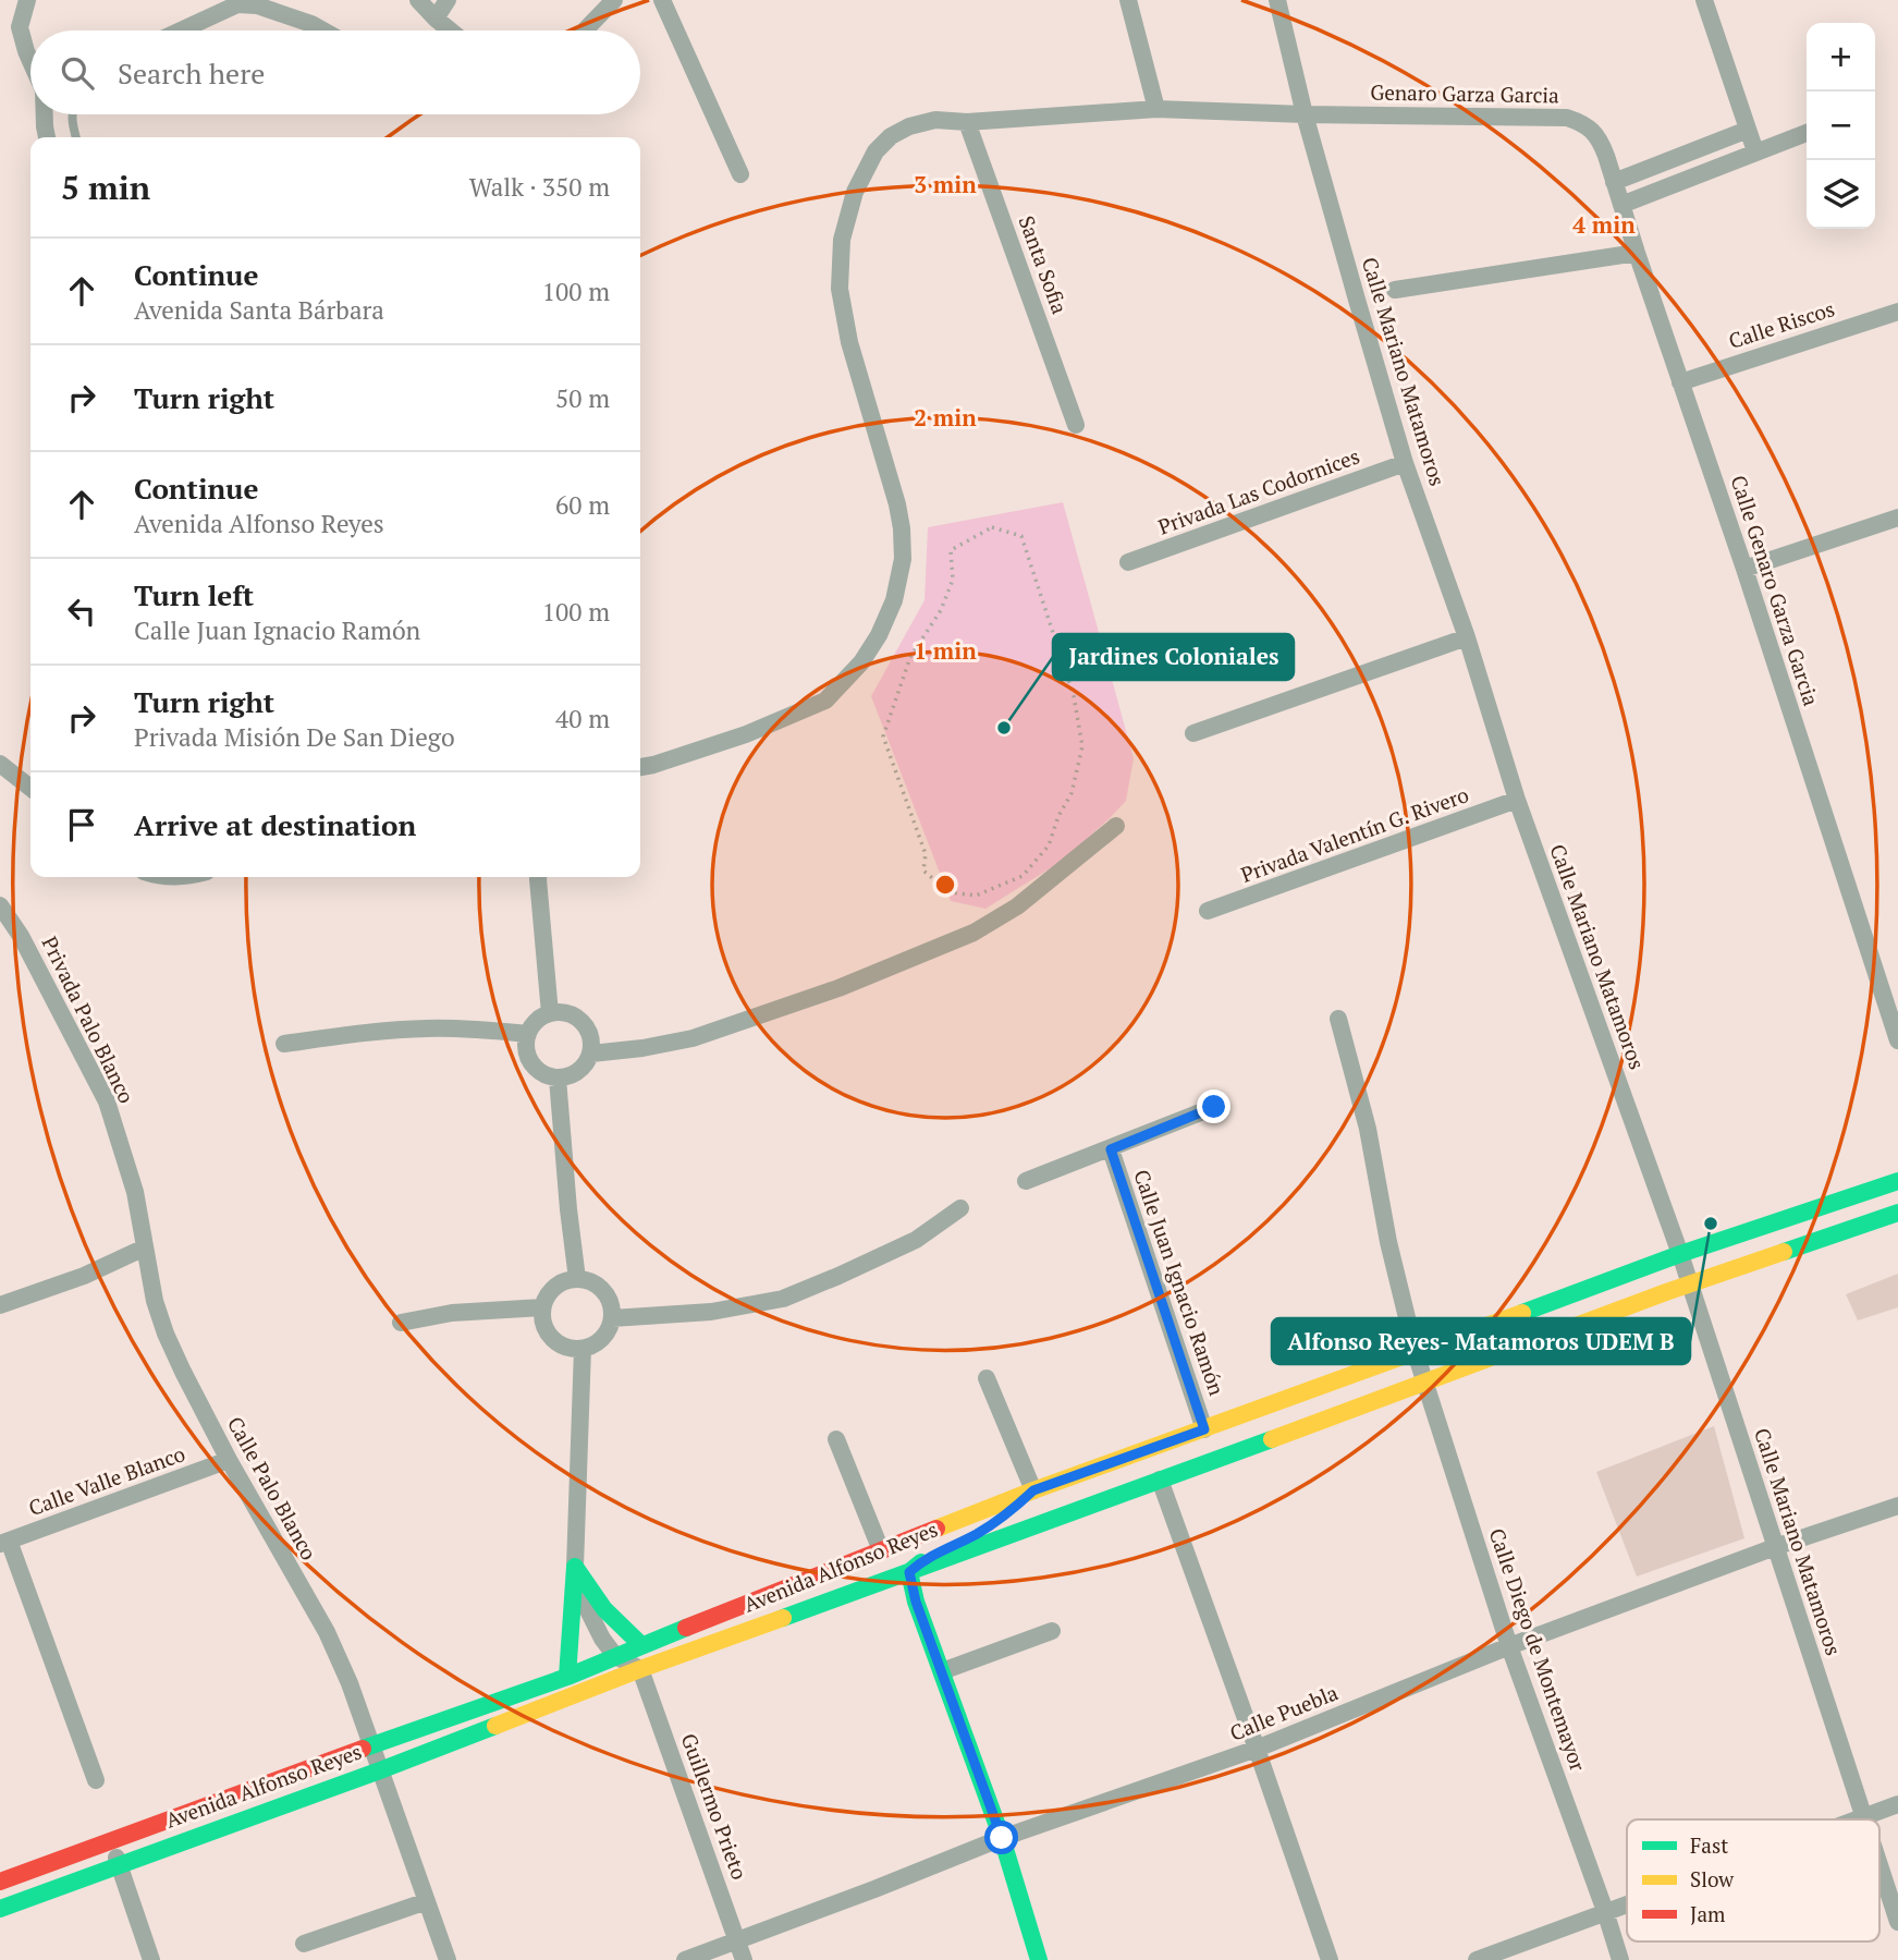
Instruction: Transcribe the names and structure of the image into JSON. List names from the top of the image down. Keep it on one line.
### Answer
{"streets":{"main road":["Avenida Alfonso Reyes"],"street":["Genaro Garza Garcia","Santa Sofia","Calle Riscos","Calle Mariano Matamoros","Privada Las Codornices","Calle Genaro Garza Garcia","Privada Valentín G. Rivero","Privada Palo Blanco","Calle Juan Ignacio Ramón","Calle Valle Blanco","Calle Palo Blanco","Calle Diego de Montemayor","Calle Puebla","Guillermo Prieto"]},"crossings":[["Genaro Garza Garcia","Santa Sofia"],["Genaro Garza Garcia","Calle Mariano Matamoros"],["Genaro Garza Garcia","Calle Genaro Garza Garcia"],["Calle Riscos","Calle Genaro Garza Garcia"],["Calle Mariano Matamoros","Privada Las Codornices"],["Calle Mariano Matamoros","Privada Valentín G. Rivero"],["Calle Mariano Matamoros","Avenida Alfonso Reyes"],["Calle Mariano Matamoros","Calle Puebla"],["Privada Palo Blanco","Calle Palo Blanco"],["Calle Juan Ignacio Ramón","Avenida Alfonso Reyes"],["Calle Valle Blanco","Calle Palo Blanco"],["Calle Palo Blanco","Avenida Alfonso Reyes"],["Avenida Alfonso Reyes","Calle Diego de Montemayor"],["Avenida Alfonso Reyes","Guillermo Prieto"],["Calle Diego de Montemayor","Calle Puebla"],["Calle Puebla","Guillermo Prieto"]],"places":["Jardines Coloniales","Alfonso Reyes- Matamoros UDEM B"],"legend":["Fast","Slow","Jam"],"page":{"map_buttons":["+","−"],"search":"Search here","heading":["5 min","Walk · 350 m"],"list":[["Continue","Avenida Santa Bárbara","100 m"],["Turn right","50 m"],["Continue","Avenida Alfonso Reyes","60 m"],["Turn left","Calle Juan Ignacio Ramón","100 m"],["Turn right","Privada Misión De San Diego","40 m"],"Arrive at destination"]},"rings":["3 min","4 min","2 min","1 min"]}
